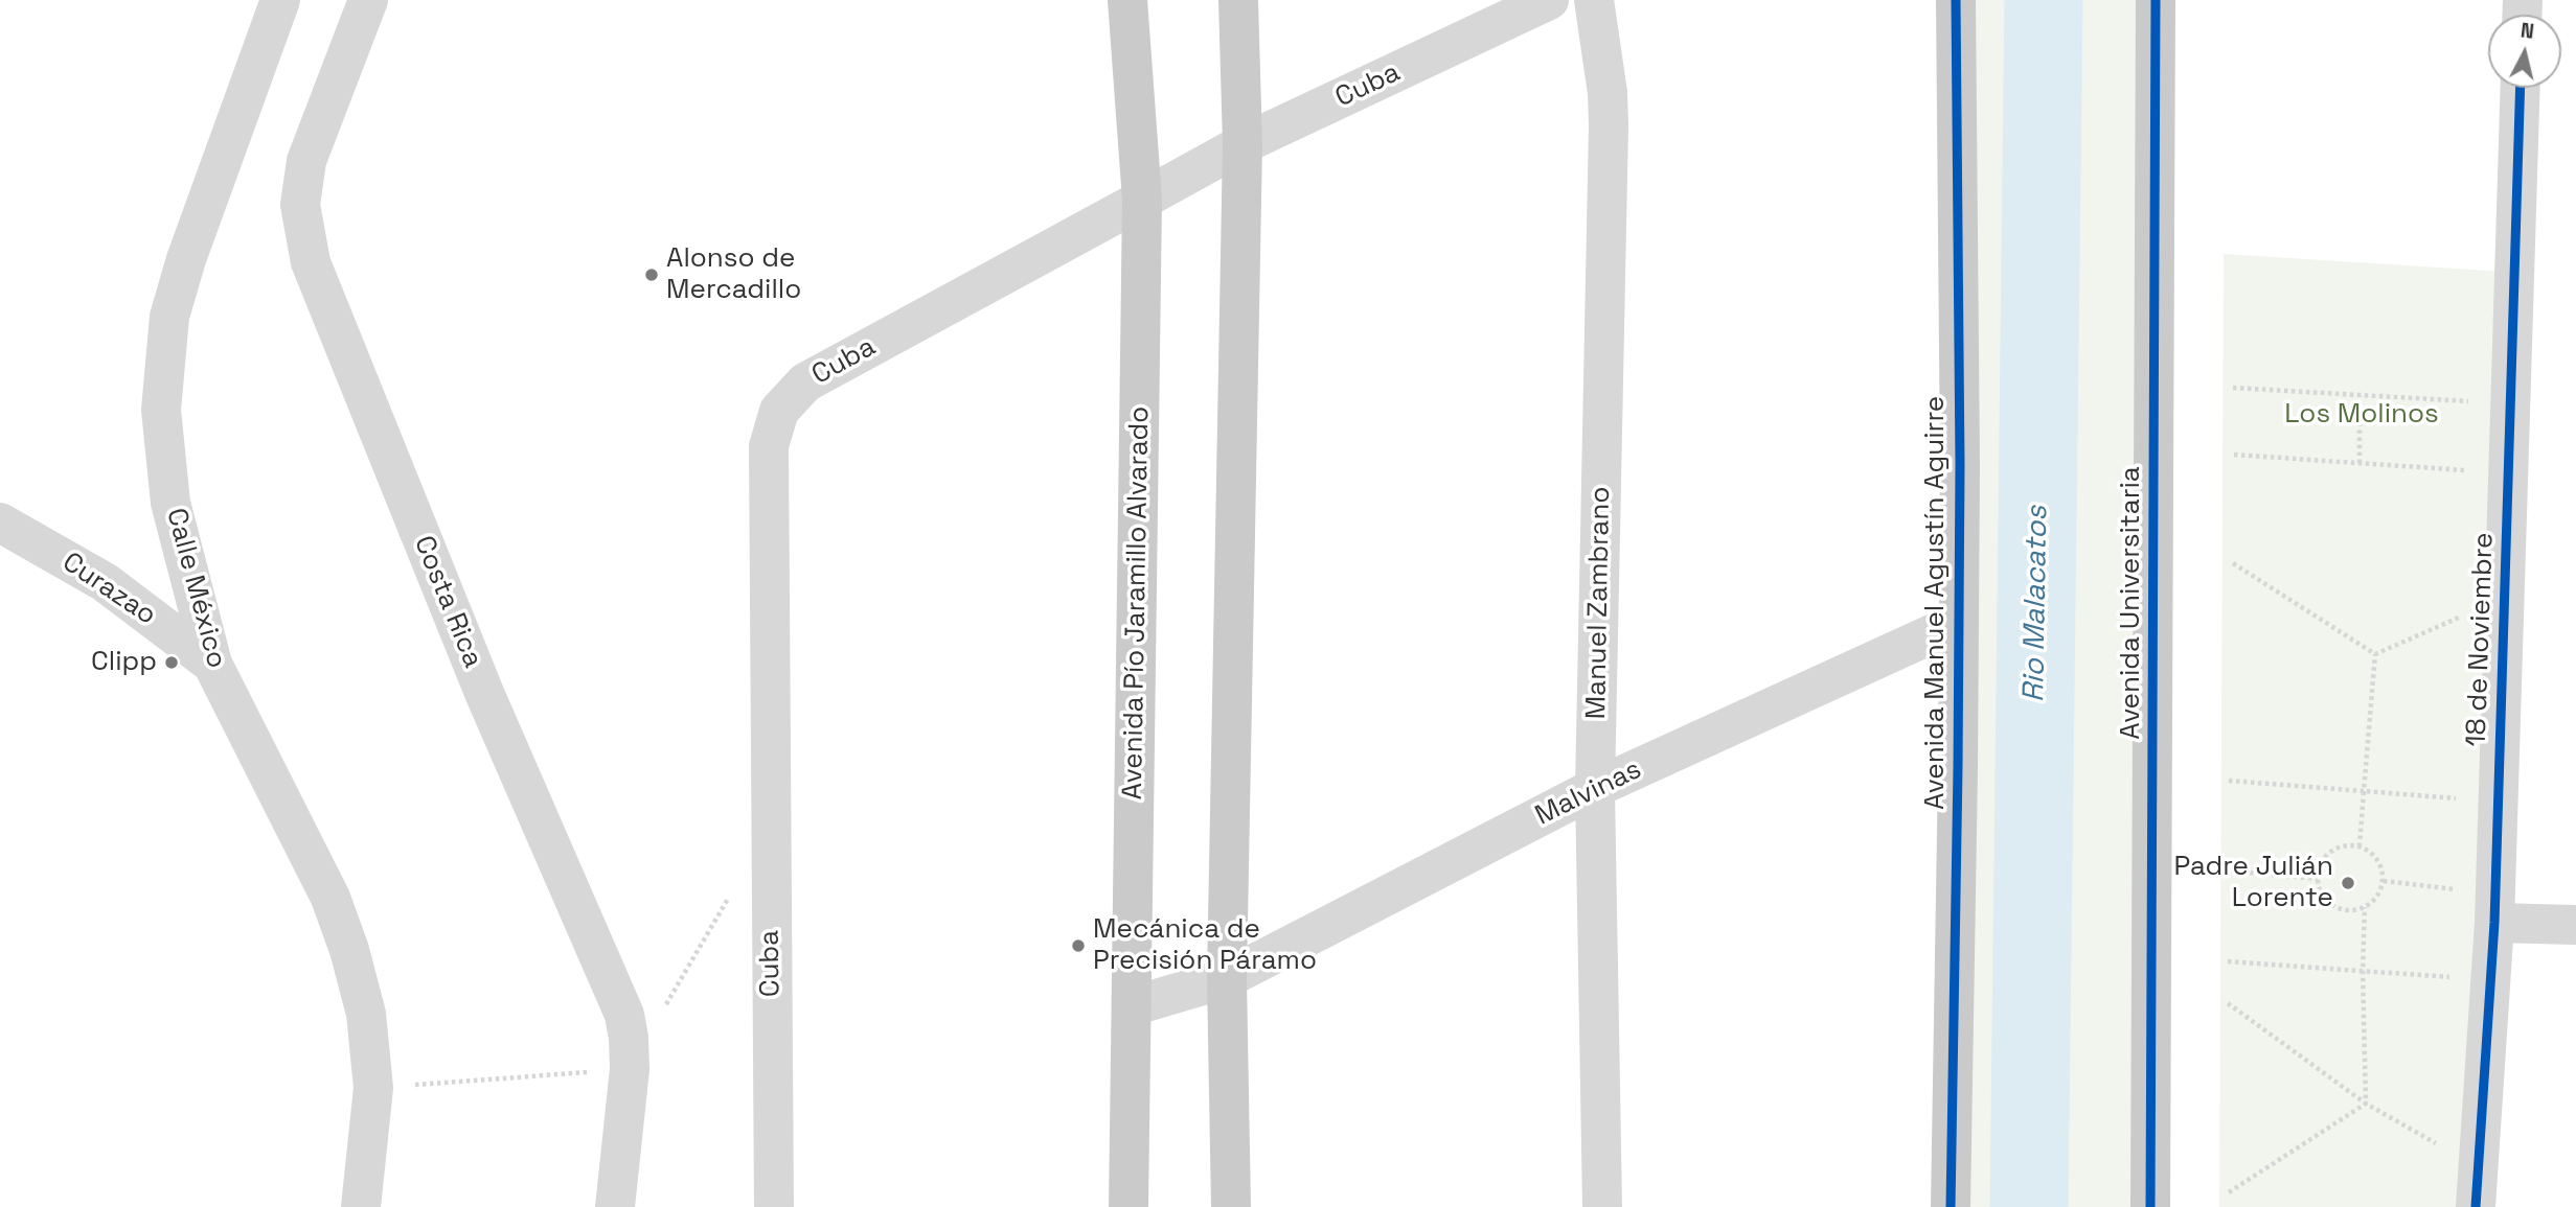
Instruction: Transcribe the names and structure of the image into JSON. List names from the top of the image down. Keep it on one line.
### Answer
{"streets":{"main road":["Avenida Pío Jaramillo Alvarado","Avenida Manuel Agustín Aguirre","Avenida Universitaria"],"street":["Cuba","Calle México","Curazao","Costa Rica","Manuel Zambrano","18 de Noviembre","Malvinas"]},"crossings":[["Cuba","Avenida Pío Jaramillo Alvarado"],["Calle México","Curazao"],["Avenida Pío Jaramillo Alvarado","Malvinas"],["Manuel Zambrano","Malvinas"],["Avenida Manuel Agustín Aguirre","Malvinas"]],"water":["Rio Malacatos"],"parks":["Los Molinos"],"places":["Alonso de Mercadillo","Clipp","Padre Julián Lorente","Mecánica de Precisión Páramo"],"north":"top"}
